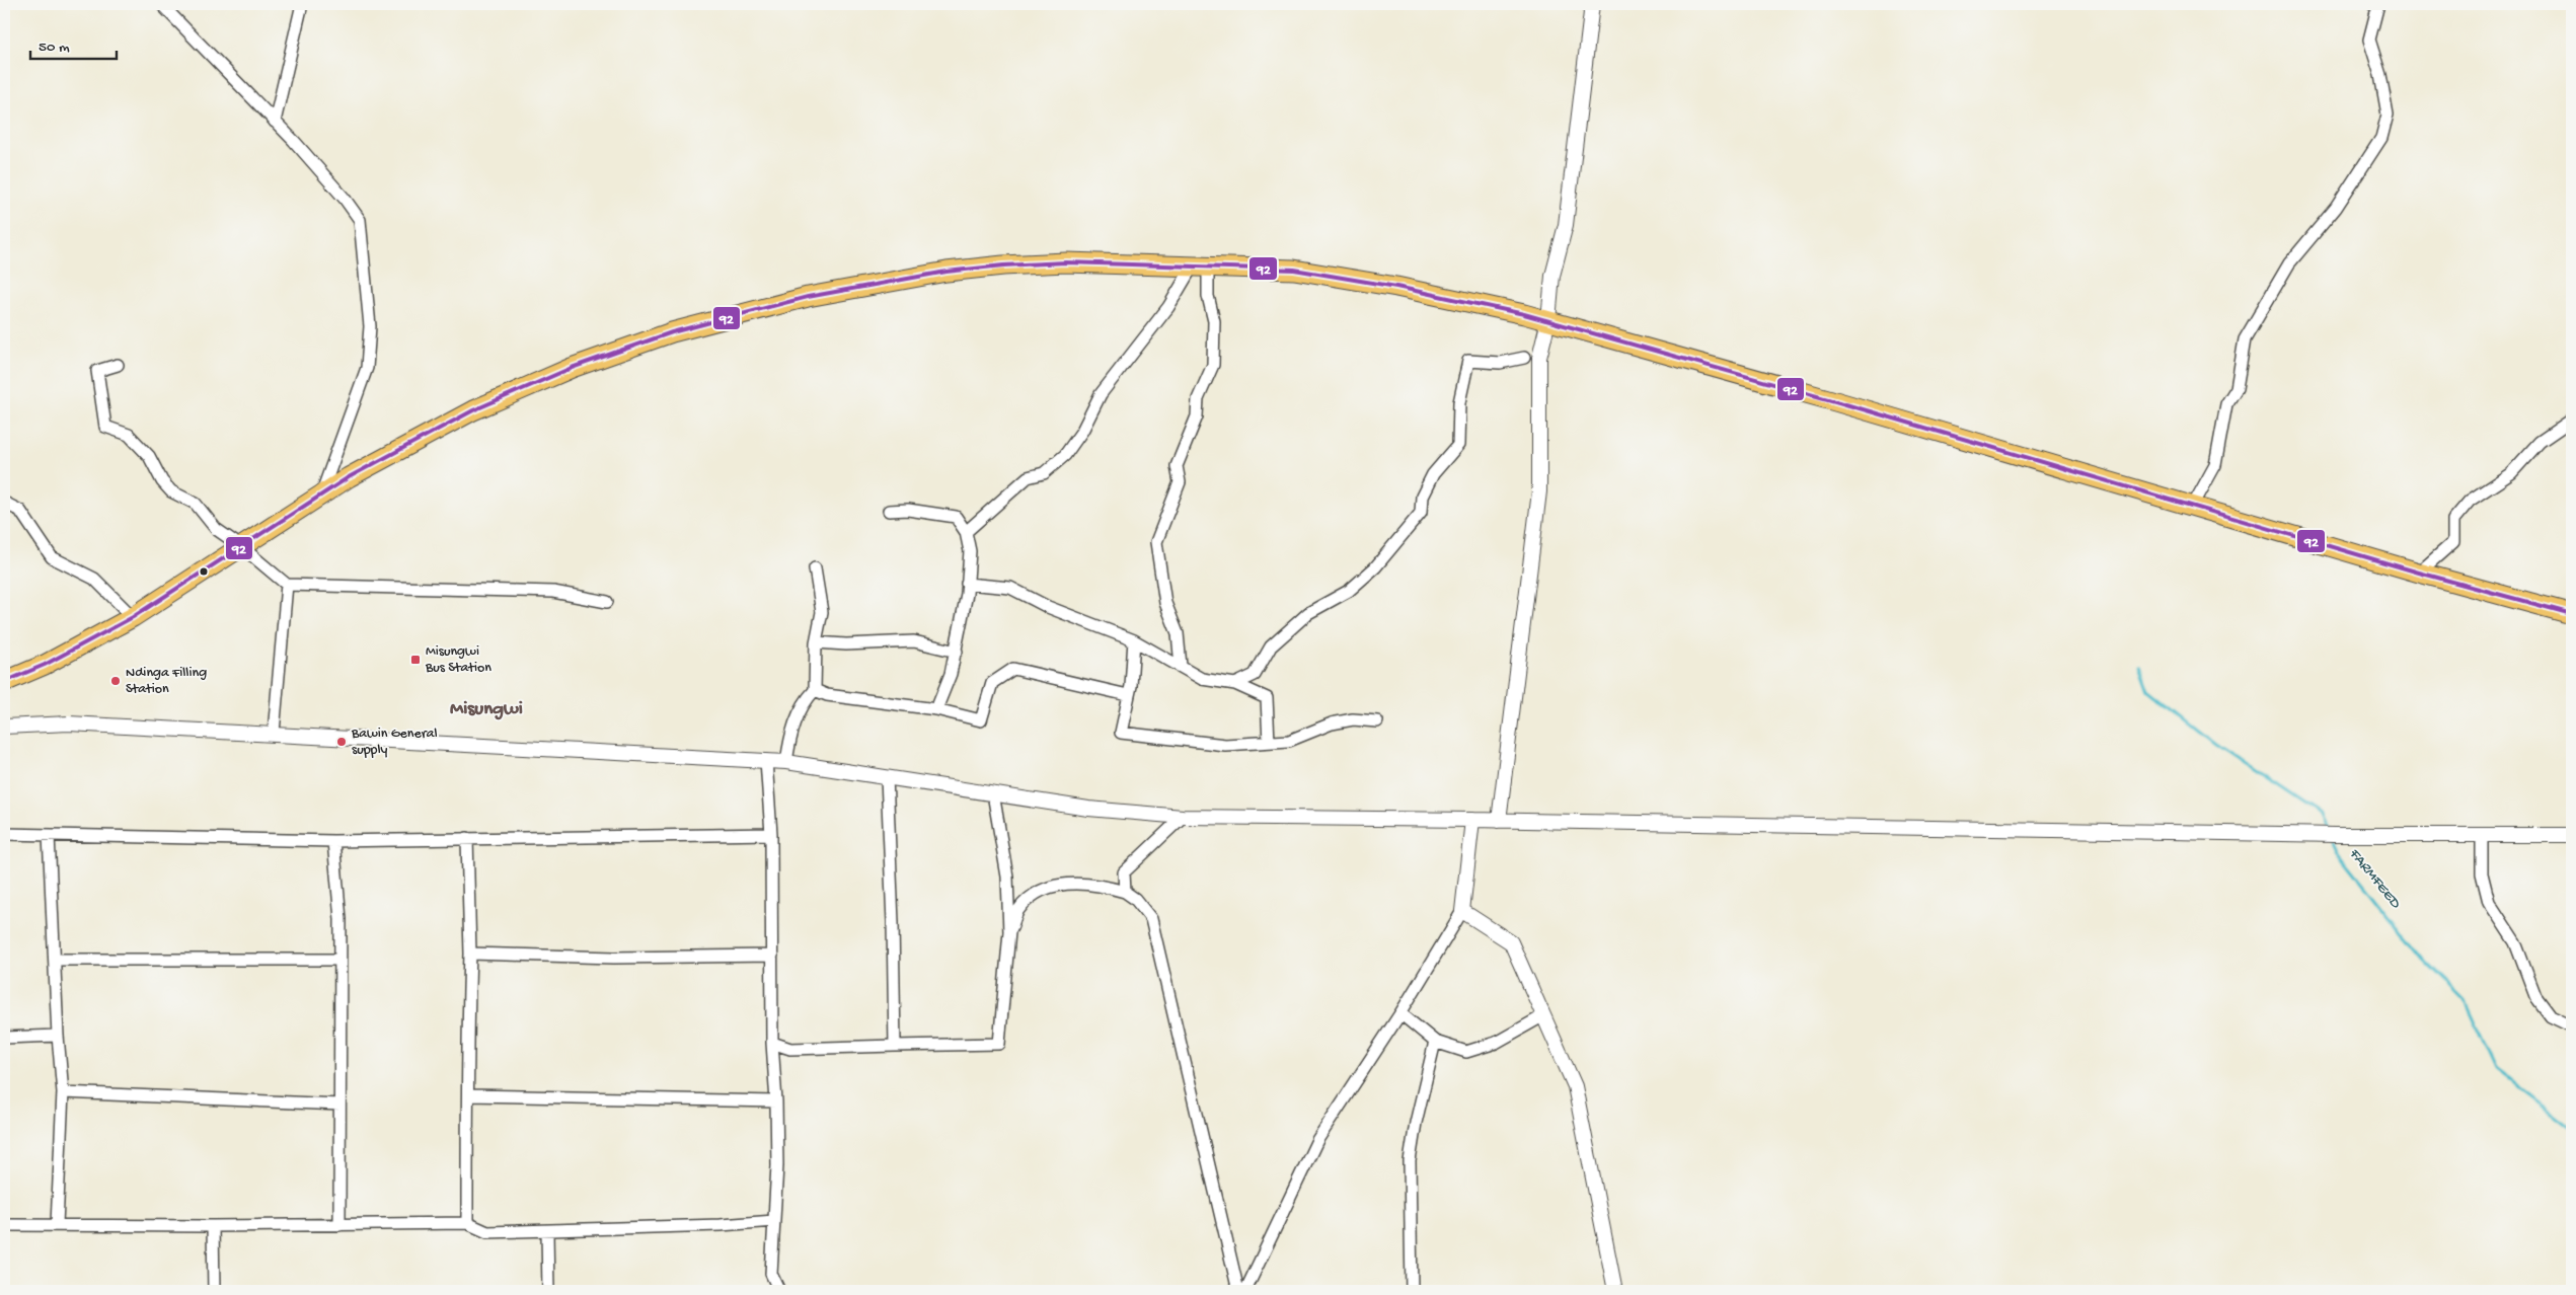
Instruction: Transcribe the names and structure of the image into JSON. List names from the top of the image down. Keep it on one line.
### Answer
{"districts":["Misungwi"],"water":["FARMFEED"],"places":{"transit":["Misungwi Bus Station"],"other":["Ndinga Filling Station","Bawin General supply"]},"lines":["transit line 92"],"scale_bar":"50 m"}
